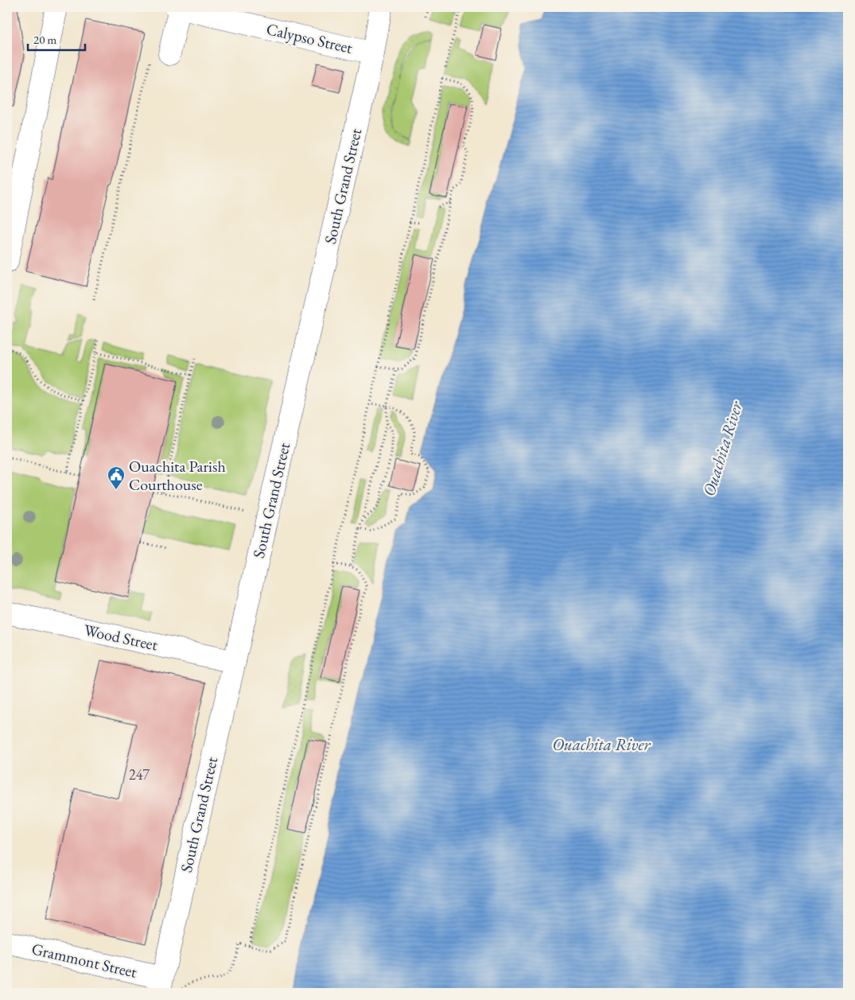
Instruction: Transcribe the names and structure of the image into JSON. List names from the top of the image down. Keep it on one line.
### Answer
{"streets":{"street":["Calypso Street","South Grand Street","Wood Street","Grammont Street"]},"crossings":[["Calypso Street","South Grand Street"],["South Grand Street","Wood Street"],["South Grand Street","Grammont Street"]],"water":["Ouachita River"],"places":{"public building":["Ouachita Parish Courthouse"]},"house_numbers":["247"],"scale_bar":"20 m"}
